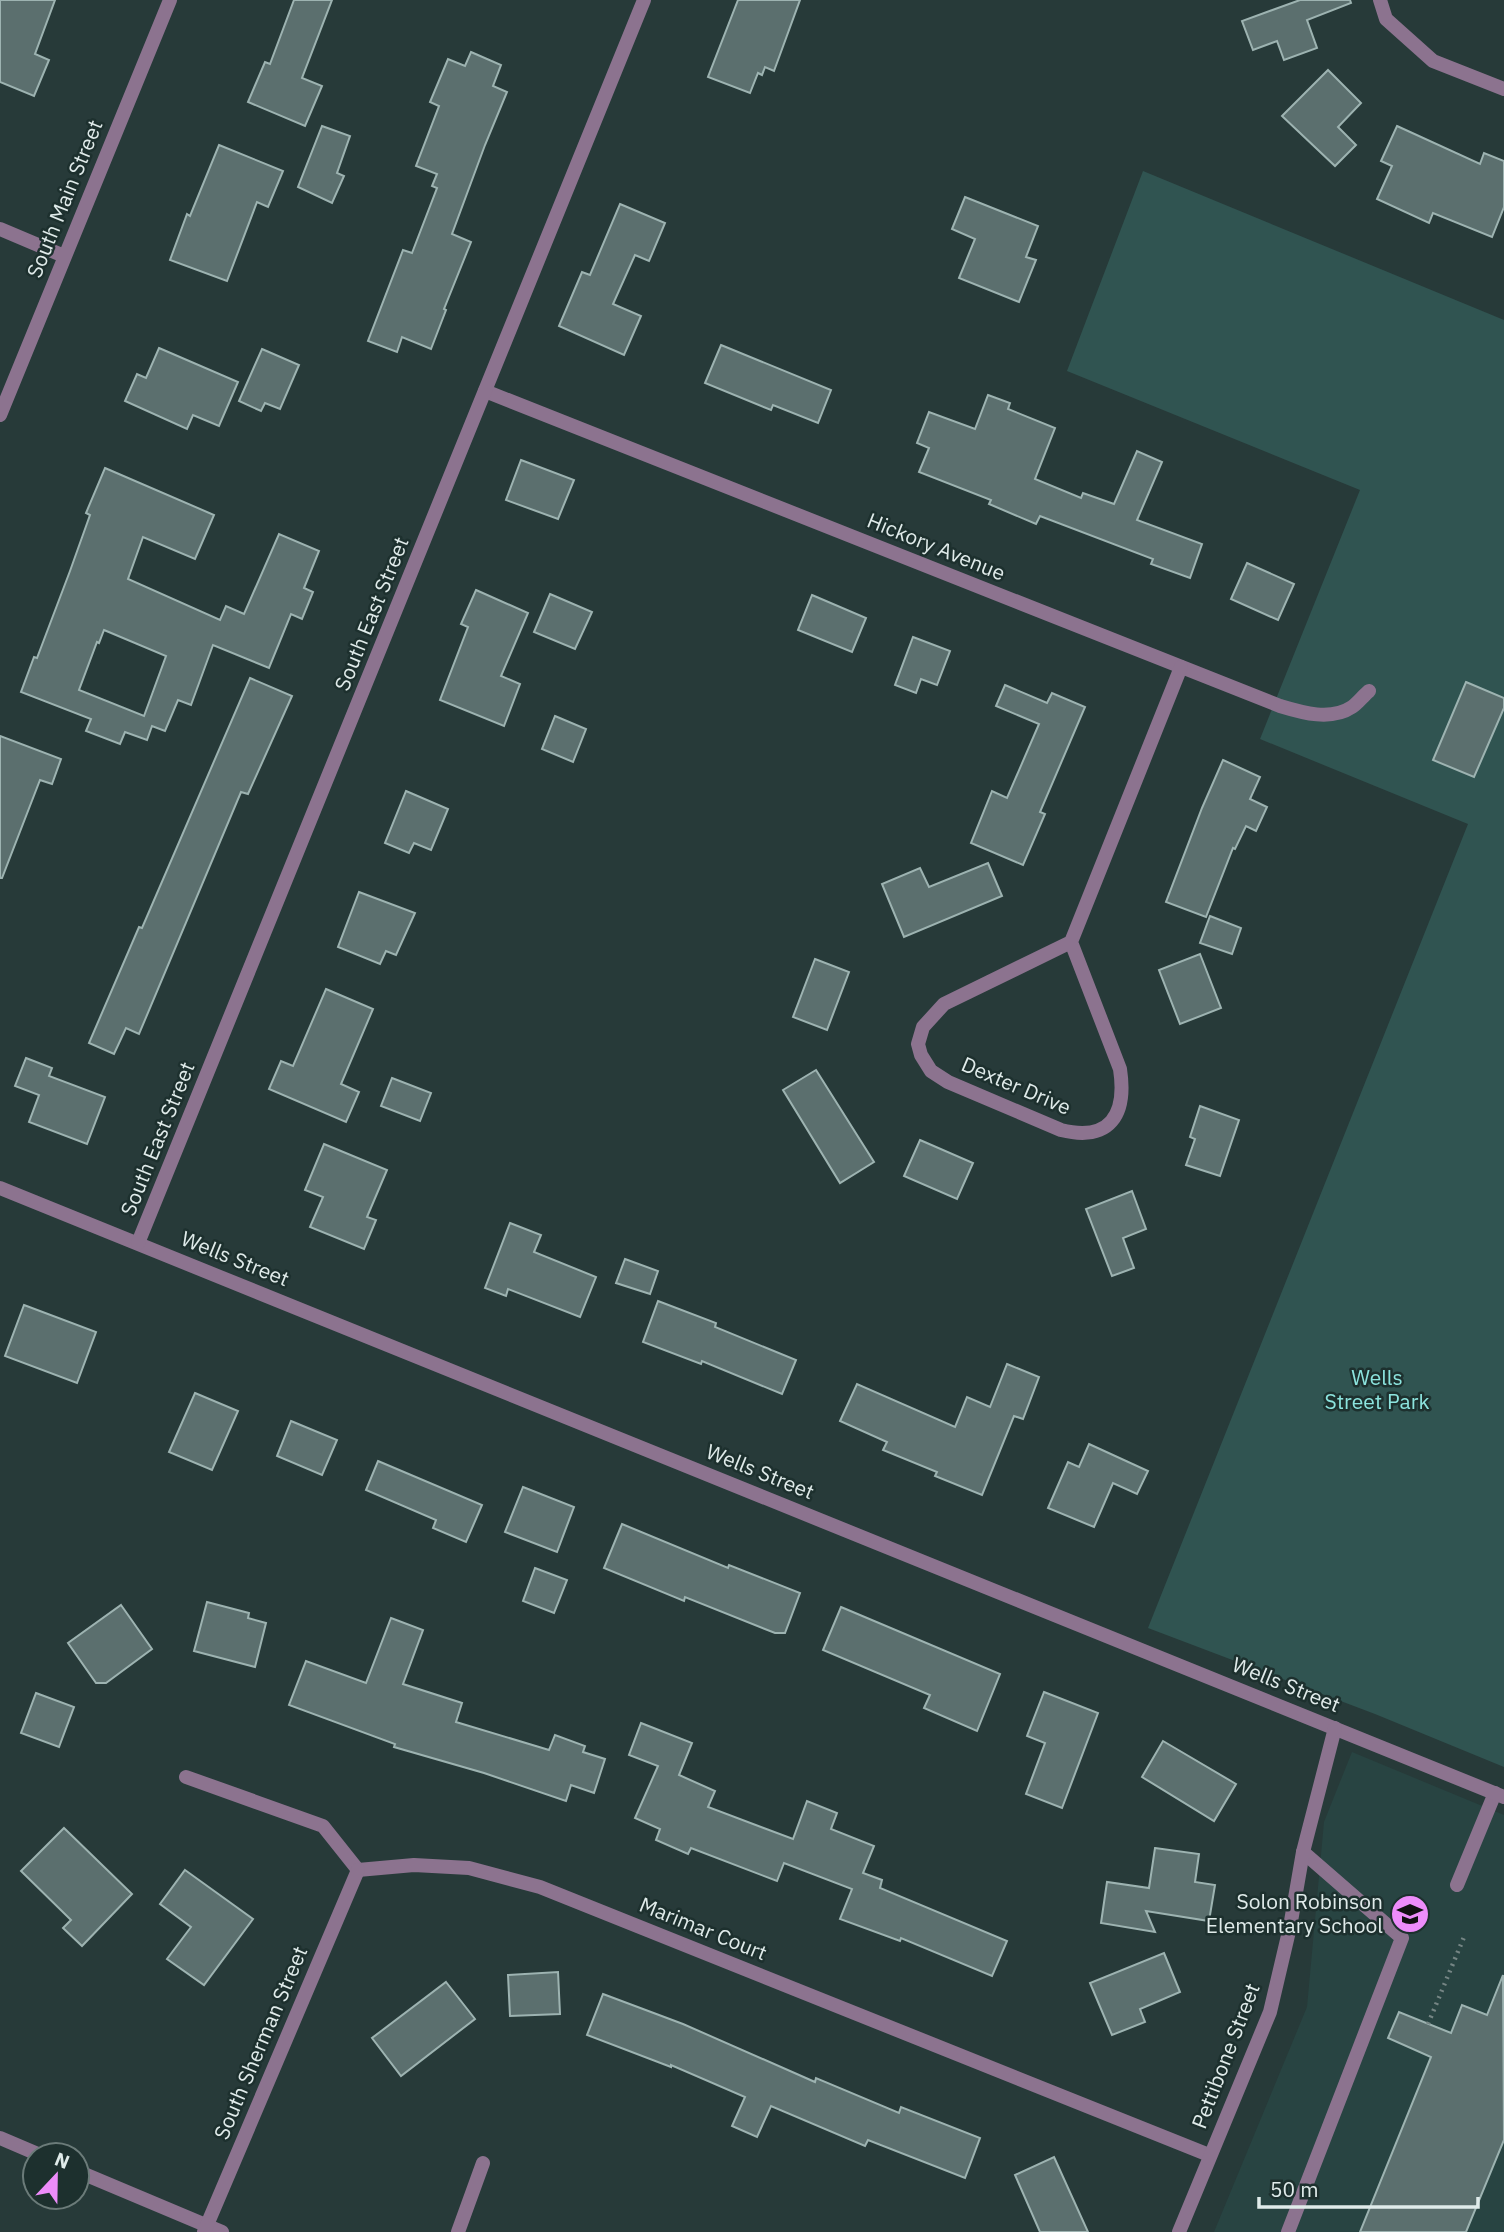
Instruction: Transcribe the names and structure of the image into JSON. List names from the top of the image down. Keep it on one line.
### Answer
{"streets":{"street":["South Main Street","Hickory Avenue","South East Street","Dexter Drive","Wells Street","Marimar Court","South Sherman Street","Pettibone Street"]},"crossings":[["Hickory Avenue","South East Street"],["South East Street","Wells Street"],["Wells Street","Pettibone Street"],["Marimar Court","South Sherman Street"],["Marimar Court","Pettibone Street"]],"parks":["Wells Street Park"],"places":{"school or university":["Solon Robinson Elementary School"]},"scale_bar":"50 m","north":"top"}
